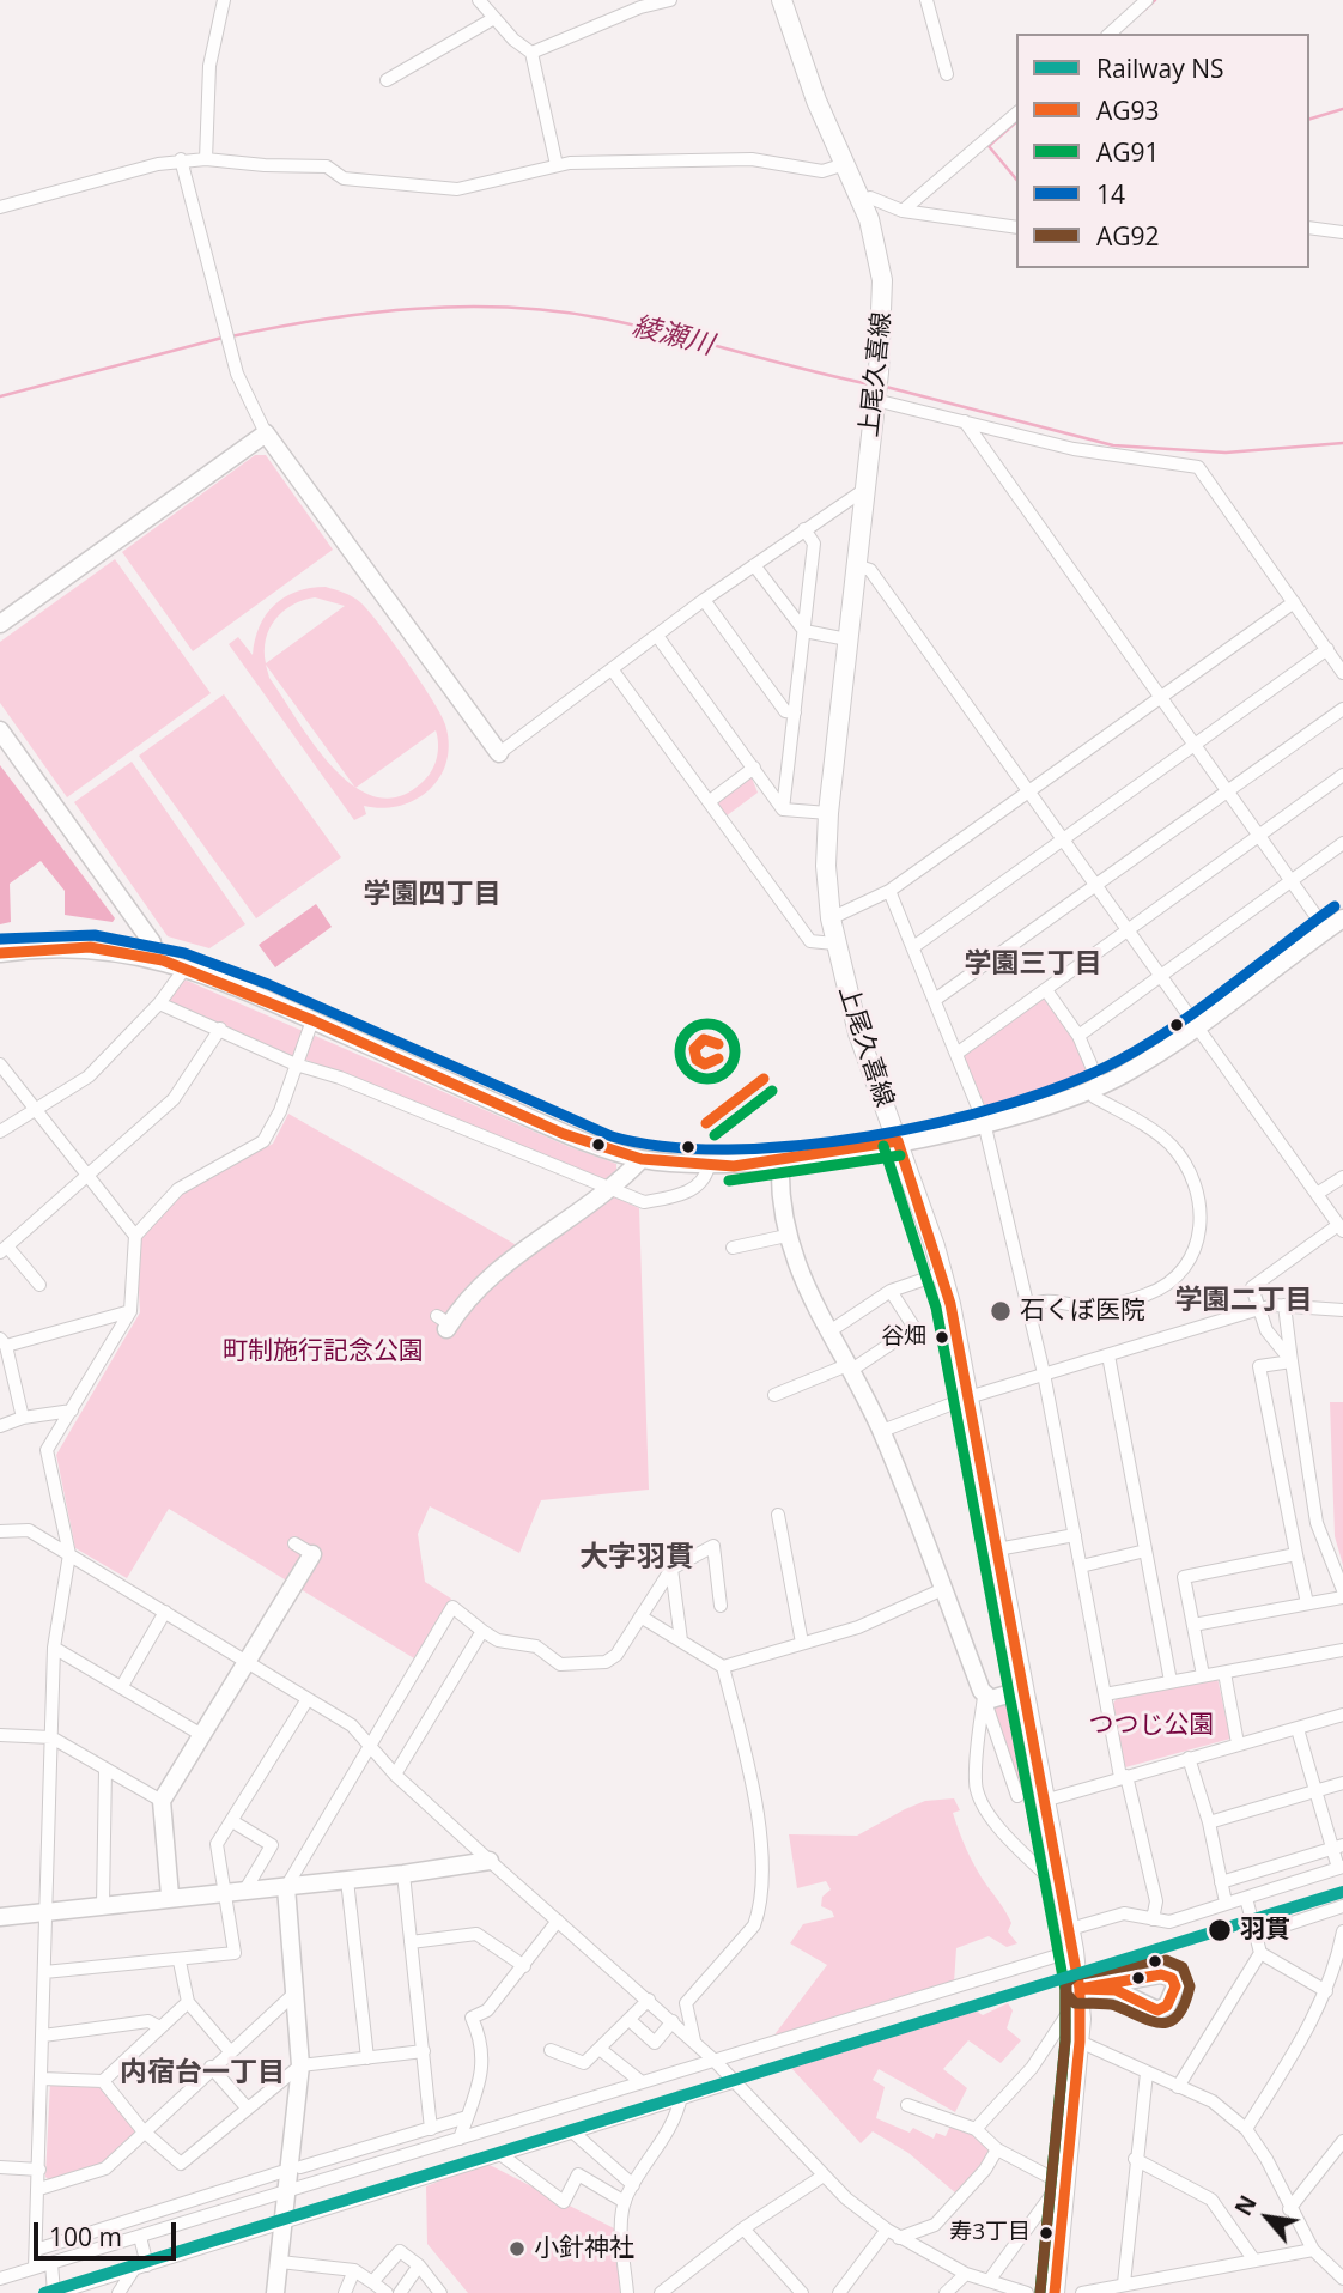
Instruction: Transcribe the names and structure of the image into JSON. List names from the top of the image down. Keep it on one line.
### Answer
{"streets":{"main road":["上尾久喜線"]},"districts":["学園四丁目","学園三丁目","学園二丁目","大字羽貫","内宿台一丁目"],"water":["綾瀬川"],"parks":["町制施行記念公園","つつじ公園"],"places":["石くぼ医院","谷畑","羽貫","寿3丁目","小針神社"],"lines":["transit line 14","transit line AG93","transit line AG91","rail line NS","transit line AG92"],"legend":["Railway NS","AG93","AG91","14","AG92"],"scale_bar":"100 m","north":"top left"}
